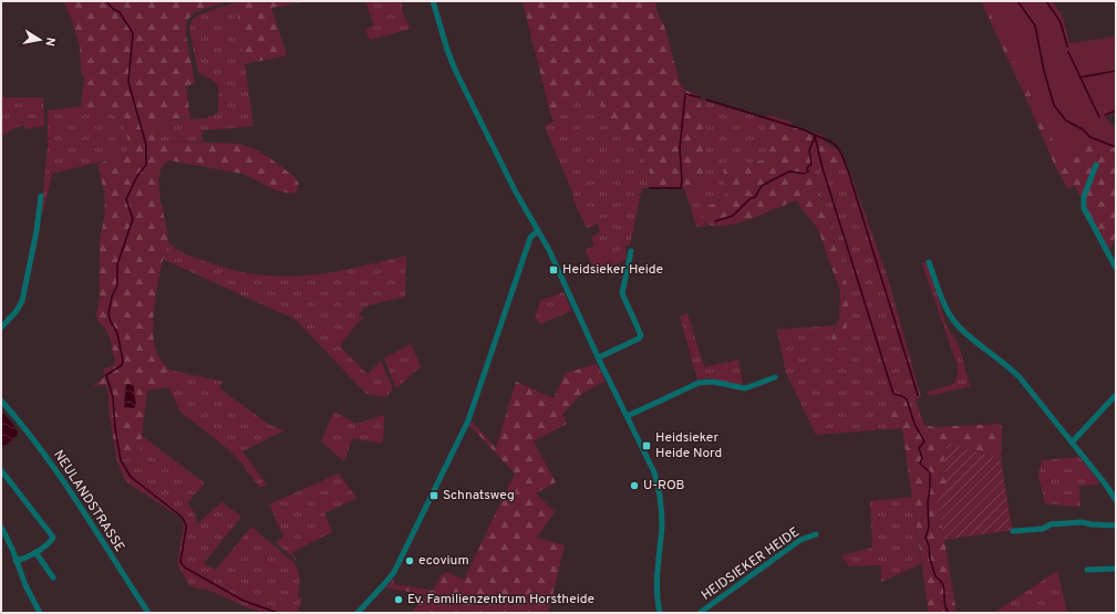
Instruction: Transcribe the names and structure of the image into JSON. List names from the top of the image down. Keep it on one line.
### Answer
{"streets":{"street":["NEULANDSTRASSE","HEIDSIEKER HEIDE"]},"places":{"transit":["Heidsieker Heide","Heidsieker Heide Nord","Schnatsweg"],"other":["U-ROB","ecovium","Ev. Familienzentrum Horstheide"]},"north":"right"}
